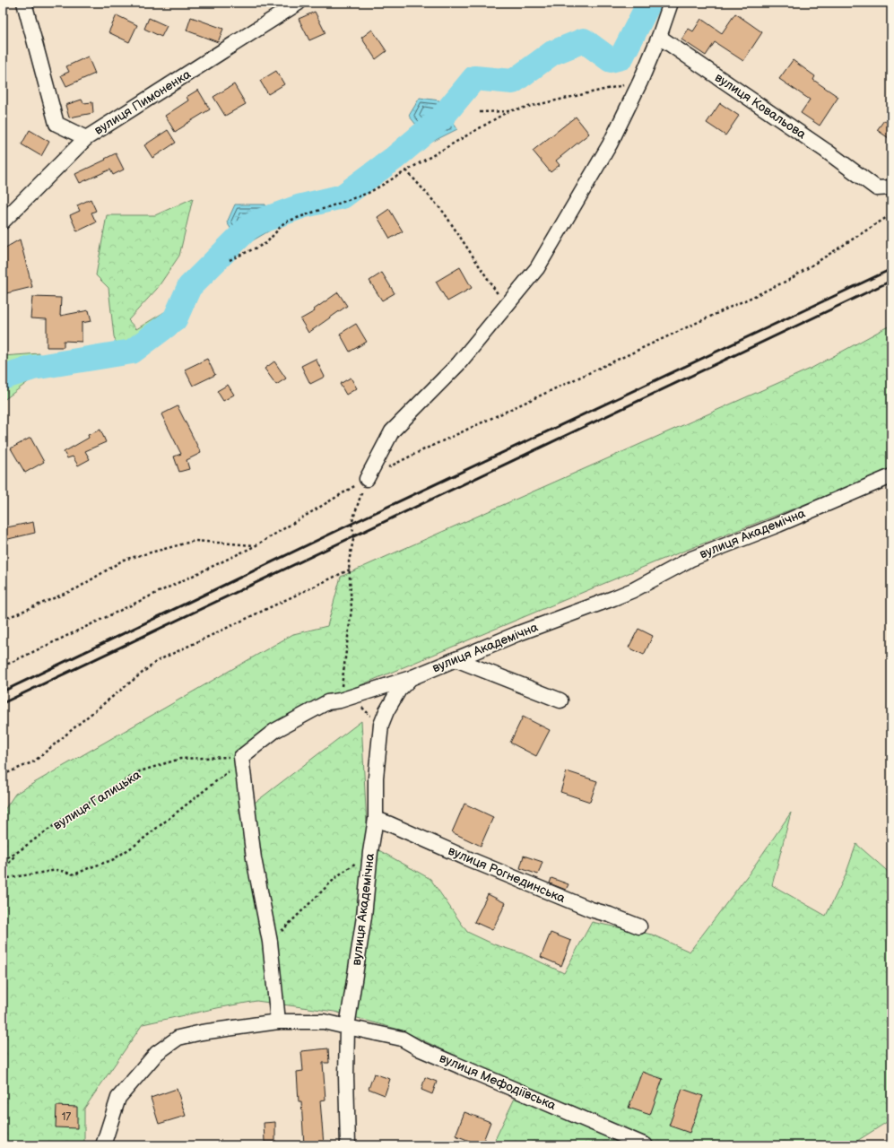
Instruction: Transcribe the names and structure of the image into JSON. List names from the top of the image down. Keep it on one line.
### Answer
{"streets":{"street":["вулиця Пимоненка","вулиця Ковальова","вулиця Академічна","вулиця Рогнединська","вулиця Мефодіївська"],"path":["вулиця Галицька"]},"crossings":[["вулиця Академічна","вулиця Рогнединська"],["вулиця Академічна","вулиця Мефодіївська"]],"house_numbers":["17"]}
